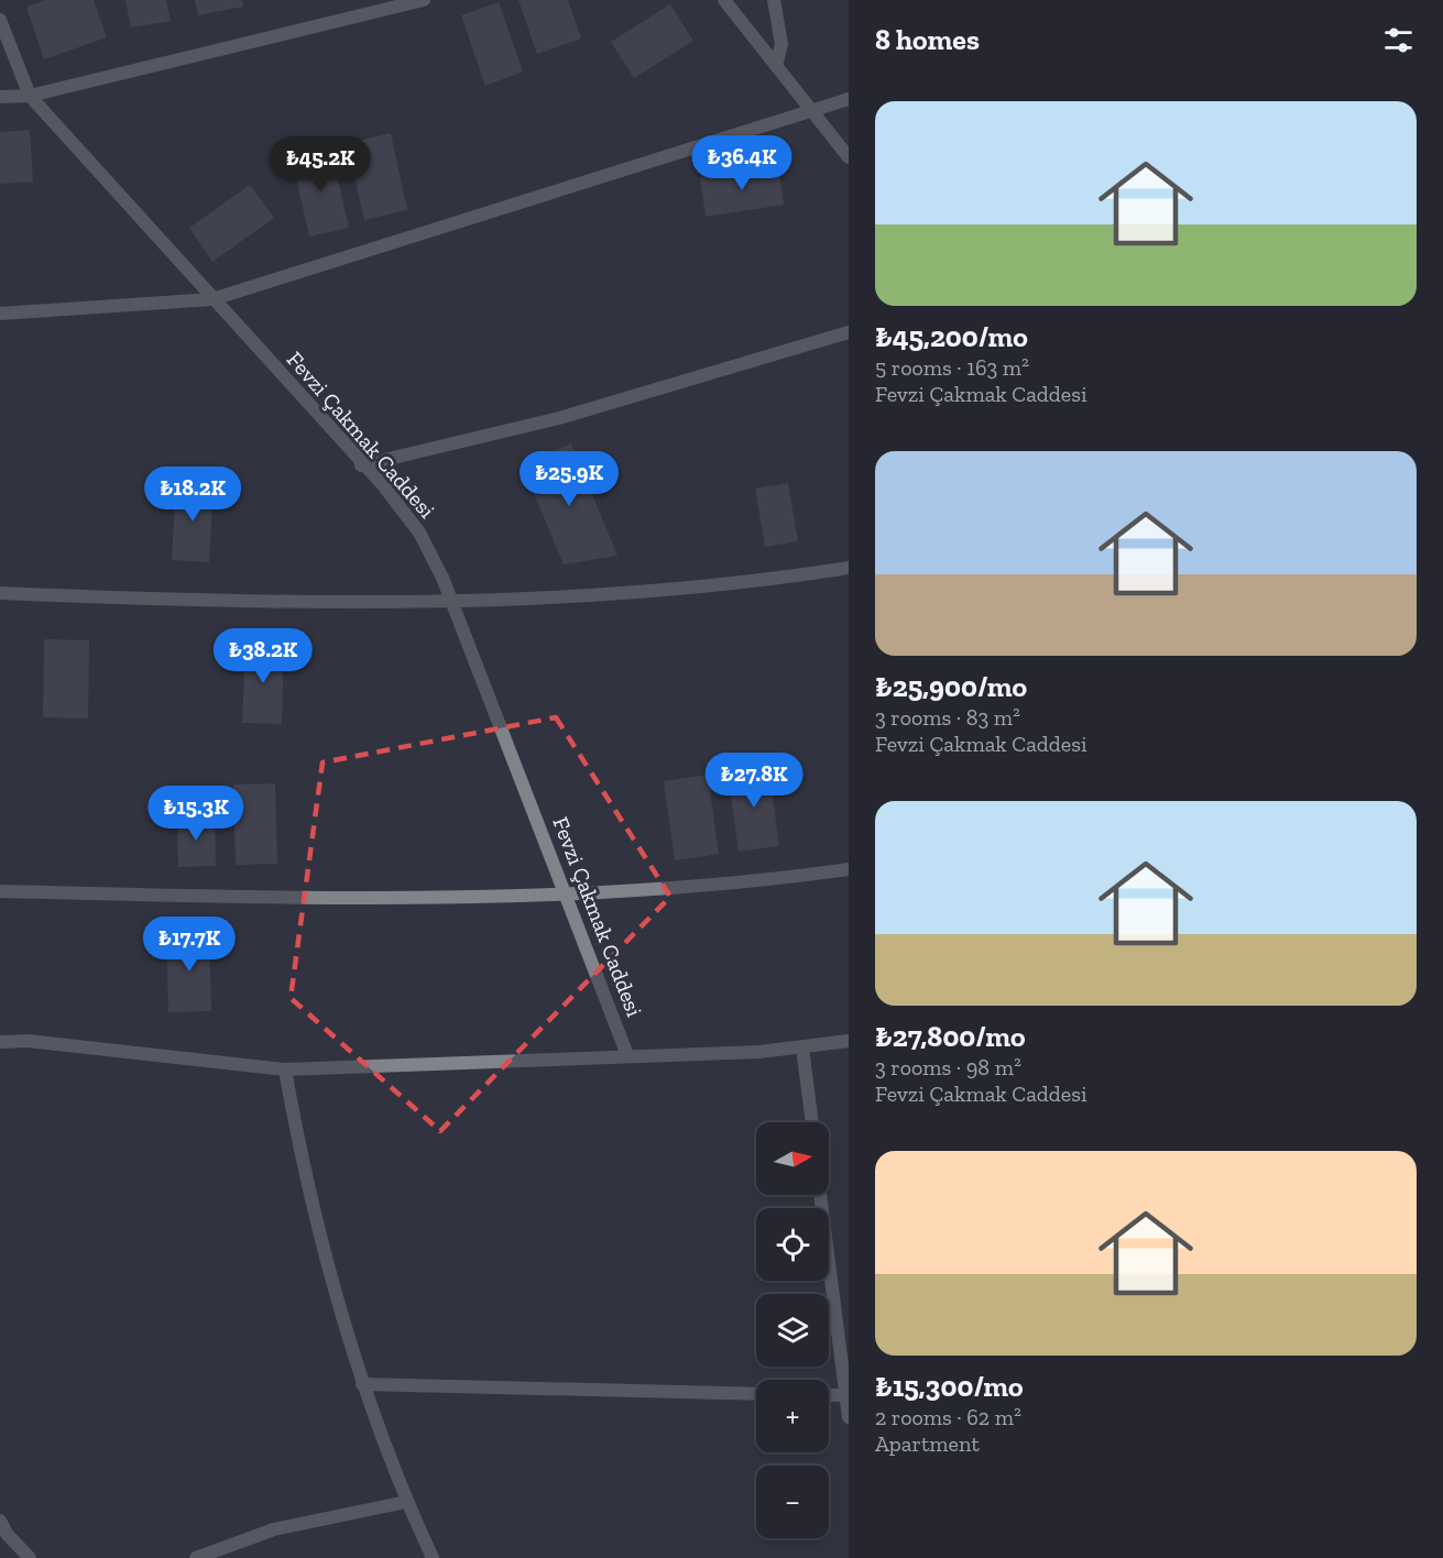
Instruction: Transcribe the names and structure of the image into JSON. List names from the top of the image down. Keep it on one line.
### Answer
{"streets":{"street":["Fevzi Çakmak Caddesi"]},"north":"right","page":{"heading":"8 homes","list":[{"name":"₺45,200/mo","note":"5 rooms · 163 m² · Fevzi Çakmak Caddesi"},{"name":"₺25,900/mo","note":"3 rooms · 83 m² · Fevzi Çakmak Caddesi"},{"name":"₺27,800/mo","note":"3 rooms · 98 m² · Fevzi Çakmak Caddesi"},{"name":"₺15,300/mo","note":"2 rooms · 62 m² · Apartment"}],"price":["₺36.4K","₺45.2K","₺25.9K","₺18.2K","₺38.2K","₺27.8K","₺15.3K","₺17.7K"],"map_buttons":["+","−"]}}
